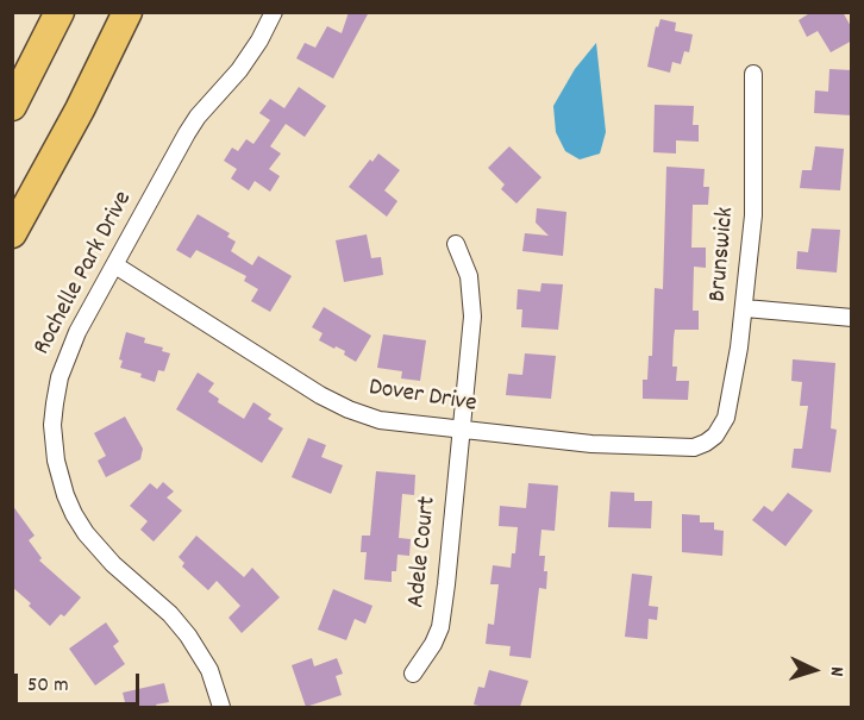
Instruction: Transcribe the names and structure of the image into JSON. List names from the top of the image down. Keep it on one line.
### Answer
{"streets":{"street":["Brunswick","Rochelle Park Drive","Dover Drive","Adele Court"]},"crossings":[["Brunswick","Dover Drive"],["Rochelle Park Drive","Dover Drive"],["Dover Drive","Adele Court"]],"scale_bar":"50 m","north":"right"}
